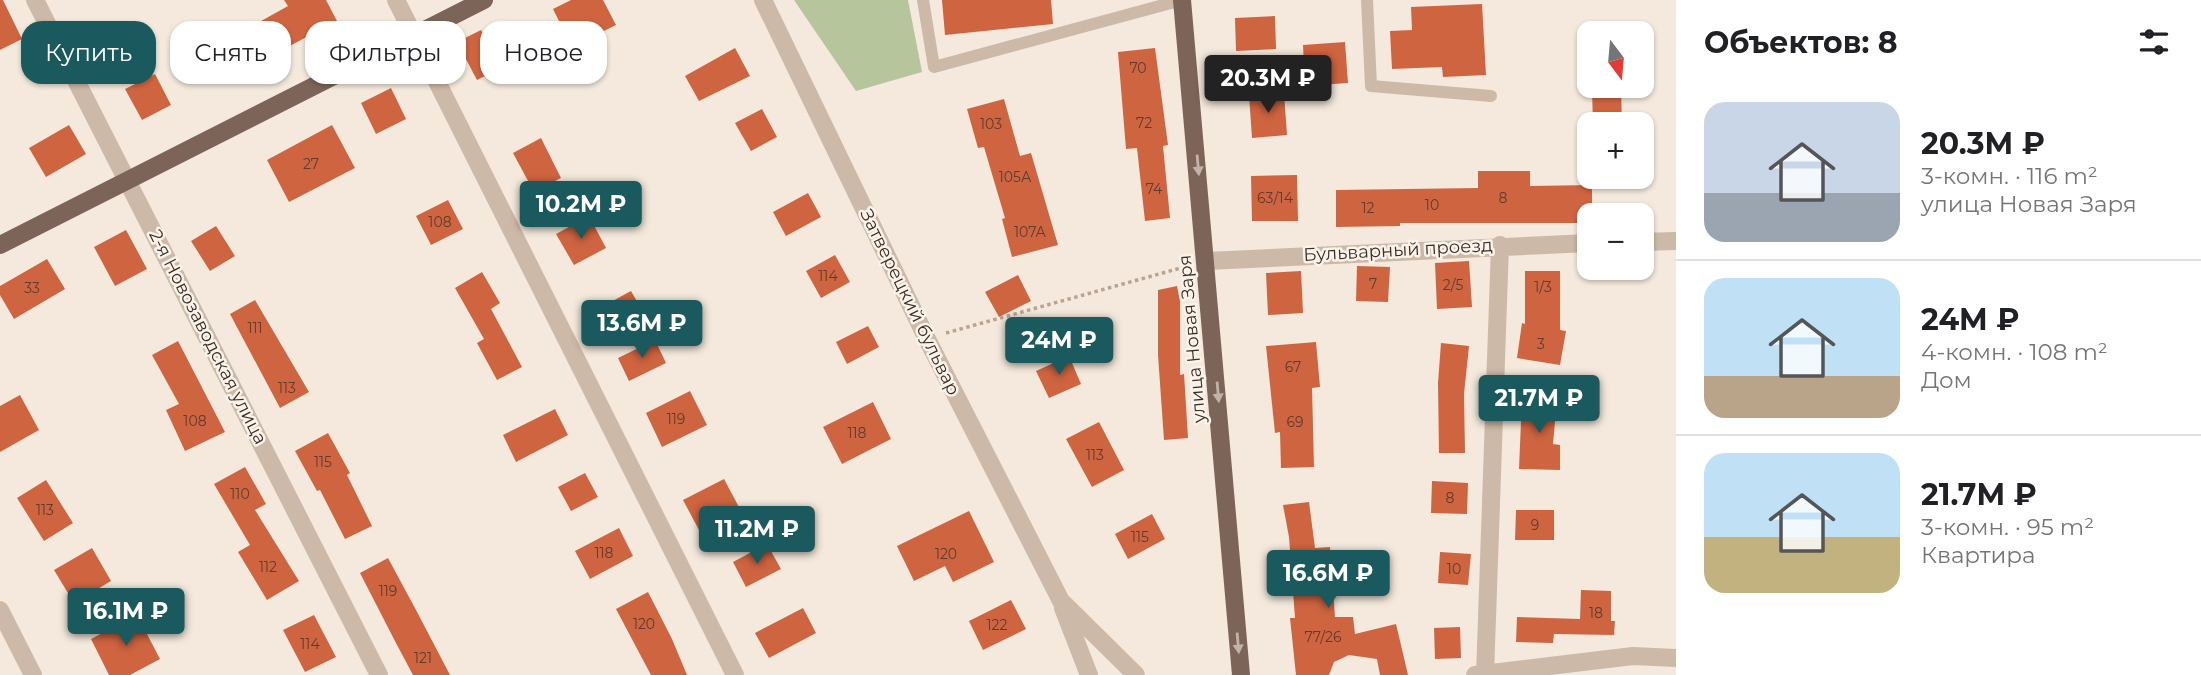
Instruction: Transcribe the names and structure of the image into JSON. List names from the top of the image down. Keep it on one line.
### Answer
{"streets":{"main road":["улица Новая Заря"],"street":["Бульварный проезд","Затверецкий бульвар","2-я Новозаводская улица"]},"crossings":[["Бульварный проезд","улица Новая Заря"]],"one_way":["улица Новая Заря"],"house_numbers":["70","72","103","27","105А","74","63/14","8","10","12","108","107А","114","7","2/5","1/3","33","111","3","67","113","119","108","69","118","113","115","110","8","113","9","115","118","120","112","10","119","18","120","122","77/26","114","121"],"north":"bottom","page":{"heading":"Объектов: 8","map_buttons":["+","−"],"chip":["Купить","Снять","Фильтры","Новое"],"price":["20.3M ₽","10.2M ₽","13.6M ₽","24M ₽","21.7M ₽","11.2M ₽","16.6M ₽","16.1M ₽"],"list":[{"name":"20.3M ₽","note":"3-комн. · 116 m² · улица Новая Заря"},{"name":"24M ₽","note":"4-комн. · 108 m² · Дом"},{"name":"21.7M ₽","note":"3-комн. · 95 m² · Квартира"}]}}
